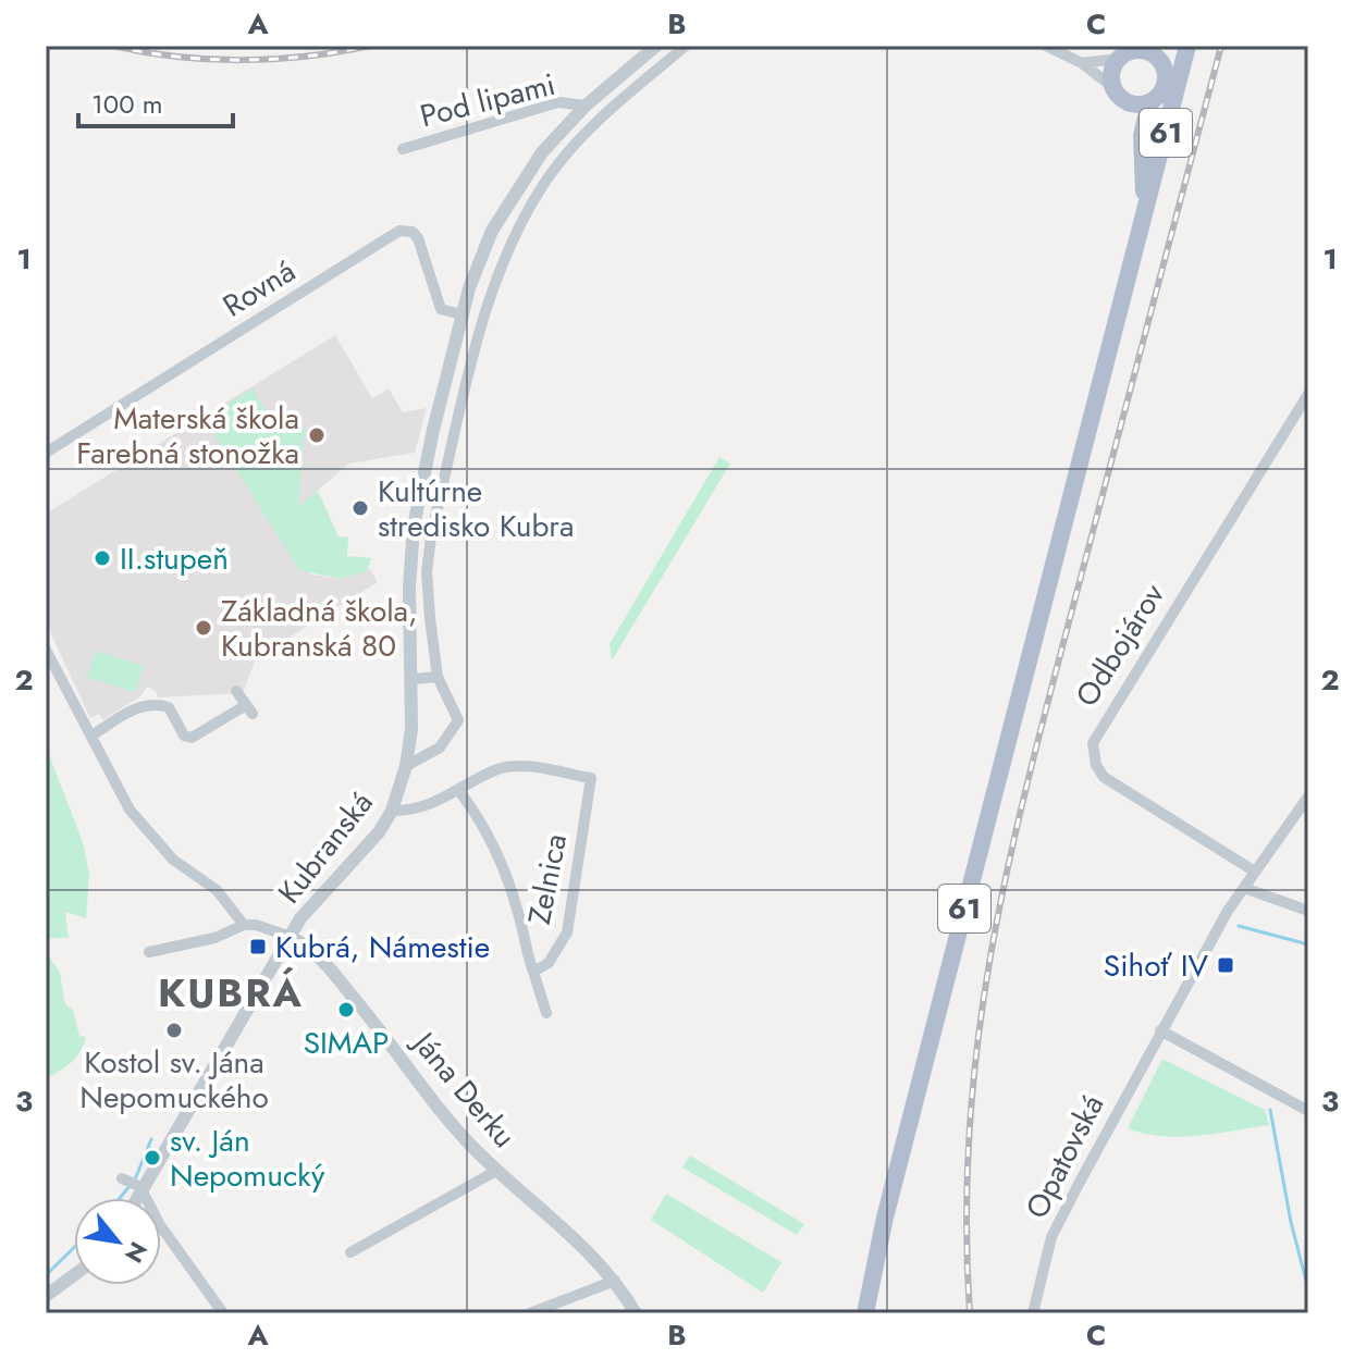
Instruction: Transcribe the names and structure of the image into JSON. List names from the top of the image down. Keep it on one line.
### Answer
{"streets":{"main road":["61"],"street":["Pod lipami","Rovná","Odbojárov","Kubranská","Zelnica","Jána Derku","Opatovská"]},"crossings":[["Pod lipami","Kubranská"],["Rovná","Kubranská"],["Odbojárov","Opatovská"],["Kubranská","Zelnica"],["Kubranská","Jána Derku"]],"districts":["KUBRÁ"],"places":{"other":["Materská škola Farebná stonožka","Kultúrne stredisko Kubra","II.stupeň","Základná škola, Kubranská 80","SIMAP","Kostol sv. Jána Nepomuckého","sv. Ján Nepomucký"],"transit":["Kubrá, Námestie","Sihoť IV"]},"scale_bar":"100 m","north":"bottom right","grid":{"columns":["A","B","C"],"rows":["1","2","3"]}}
